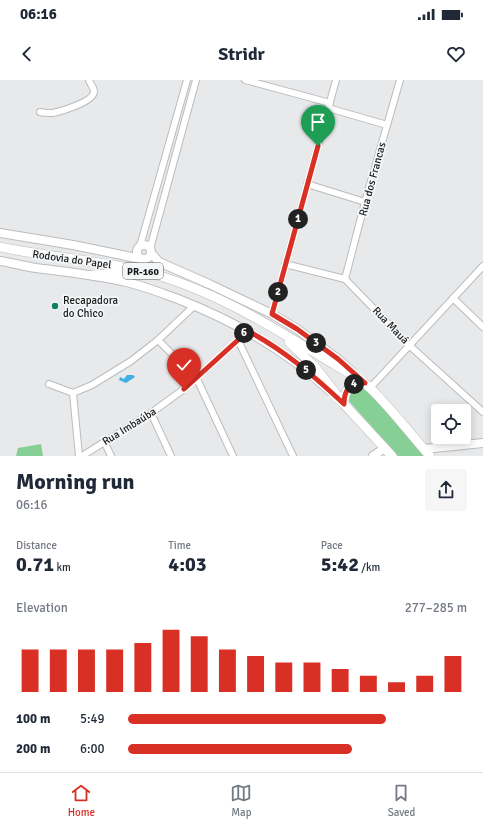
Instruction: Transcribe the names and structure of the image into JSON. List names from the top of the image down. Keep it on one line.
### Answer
{"streets":{"main road":["Rodovia do Papel","PR-160"],"street":["Rua dos Francas","Rua Mauá","Rua Imbaúba"]},"crossings":[["Rua dos Francas","Rua Mauá"]],"places":["Recapadora do Chico"],"page":{"status":"06:16","header":"Stridr","pins":["1","2","6","3","5","4"],"heading":["Morning run","06:16"],"stats":[["Distance","0.71 km"],["Time","4:03"],["Pace","5:42 /km"]],"chart":["Elevation","277–285 m"],"list":[{"name":"100 m","note":"5:49"},{"name":"200 m","note":"6:00"}],"tabs":["Home","Map","Saved"]}}
